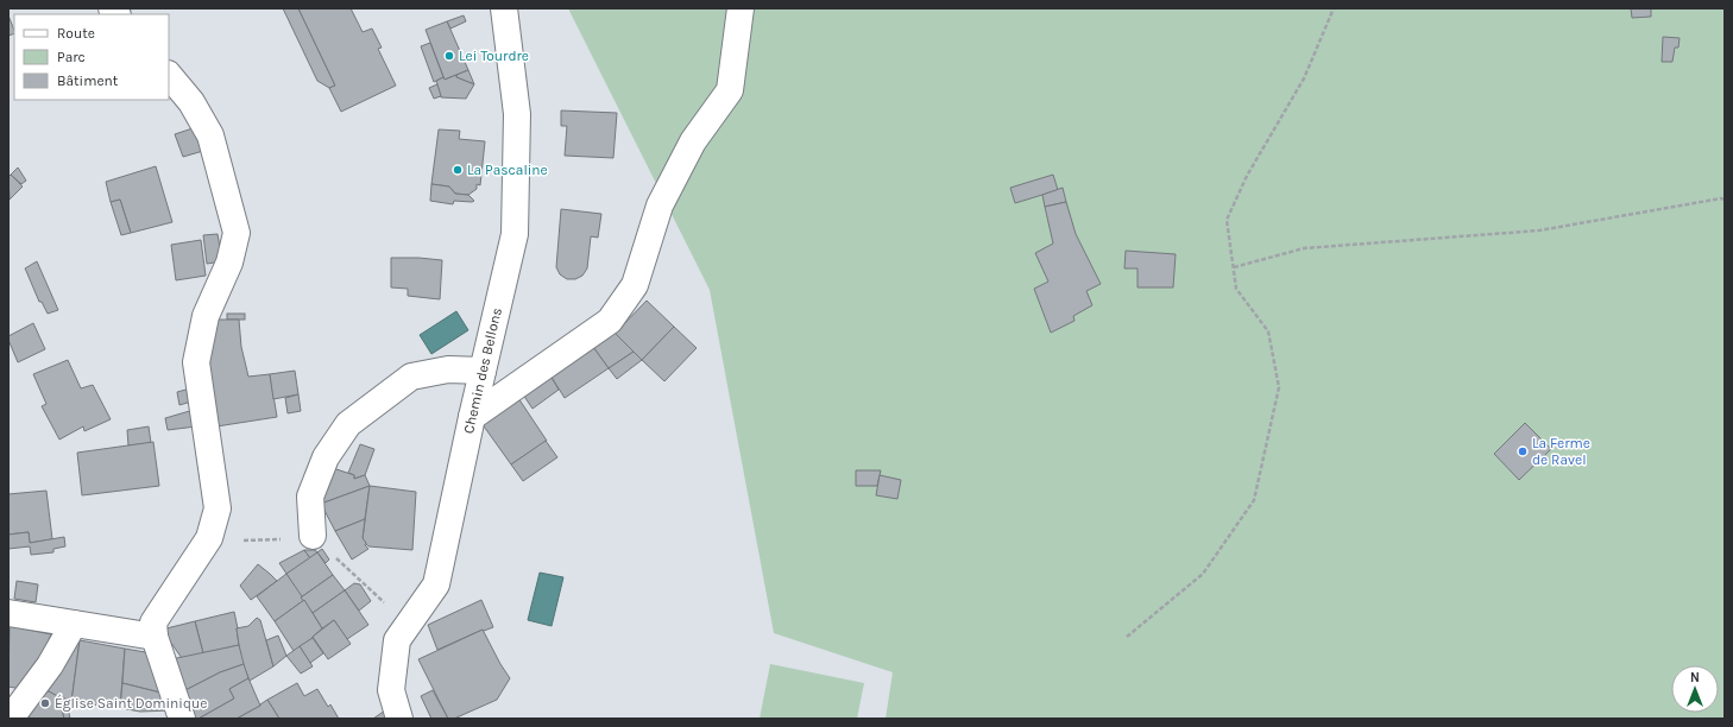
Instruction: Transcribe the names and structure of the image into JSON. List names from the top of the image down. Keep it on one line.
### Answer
{"streets":{"street":["Chemin des Bellons"]},"places":["Lei Tourdre","La Pascaline","La Ferme de Ravel","Église Saint Dominique"],"legend":["Route","Parc","Bâtiment"],"north":"top"}
